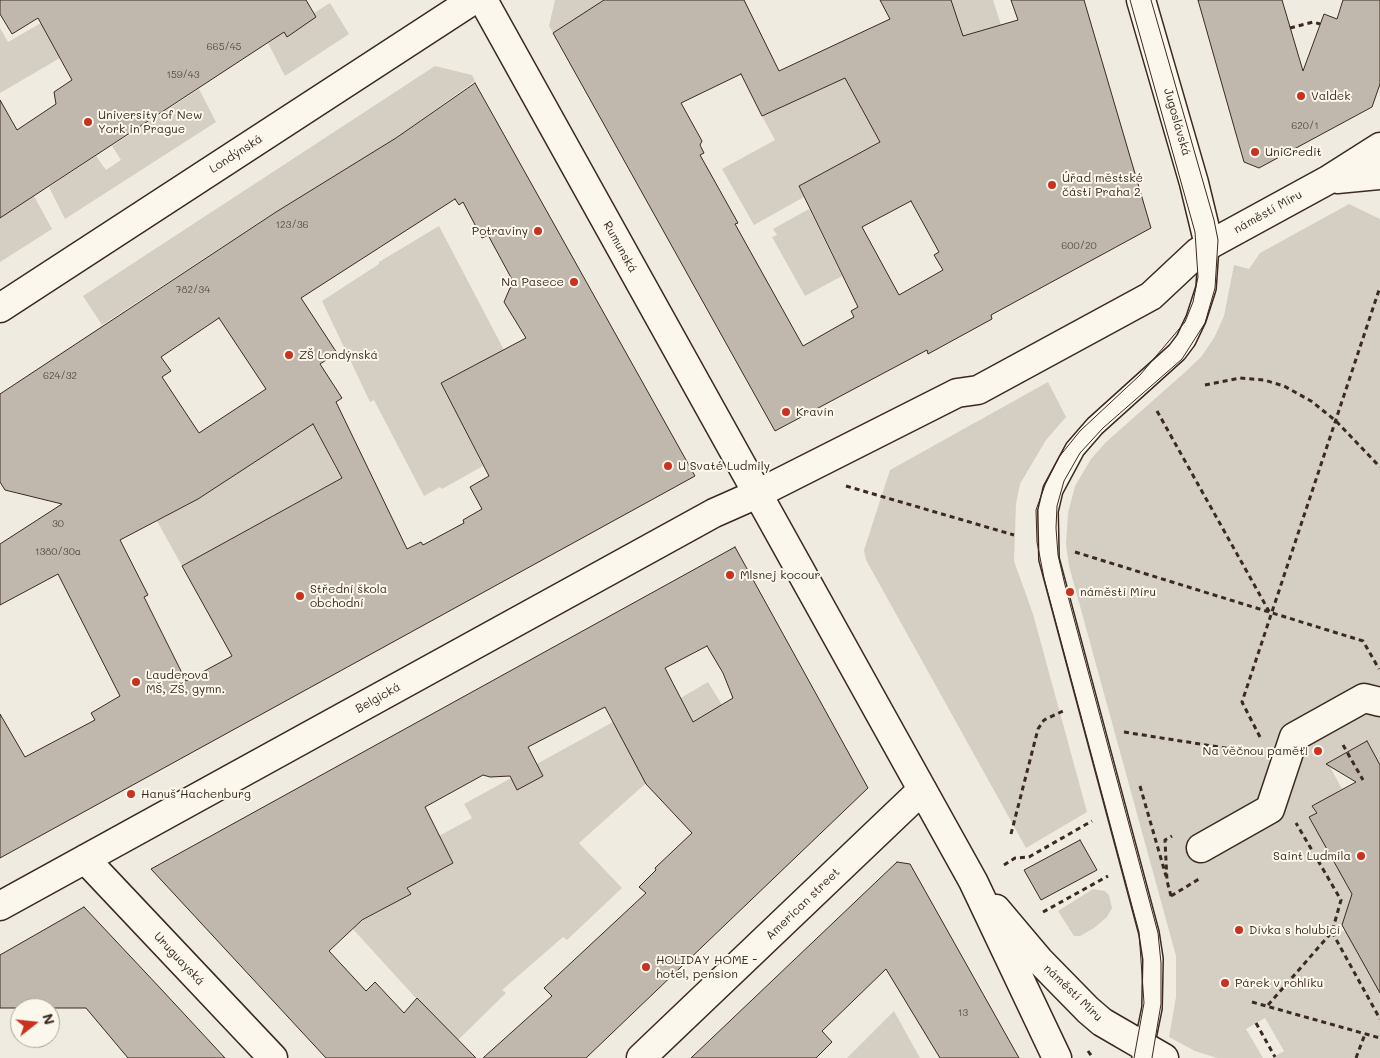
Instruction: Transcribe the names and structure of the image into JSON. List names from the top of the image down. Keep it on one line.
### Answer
{"streets":{"street":["Jugoslávská","Londýnská","náměstí Míru","Rumunská","Belgická","American street","Uruguayská"]},"crossings":[["Jugoslávská","náměstí Míru"],["náměstí Míru","Rumunská"],["náměstí Míru","Belgická"],["náměstí Míru","American street"],["Rumunská","Belgická"],["Belgická","Uruguayská"]],"places":["Valdek","University of New York in Prague","UniCredit","Úřad městské části Praha 2","Potraviny","Na Pasece","ZŠ Londýnská","Kravín","U Svaté Ludmily","Mlsnej kocour","náměstí Míru","Střední škola obchodní","Lauderova MŠ, ZŠ, gymn.","Na věčnou paměť!","Hanuš Hachenburg","Saint Ludmila","Dívka s holubicí","HOLIDAY HOME - hotel, pension","Párek v rohlíku"],"house_numbers":["665/45","159/43","620/1","123/36","600/20","782/34","624/32","30","1380/30a","13"],"north":"right"}
